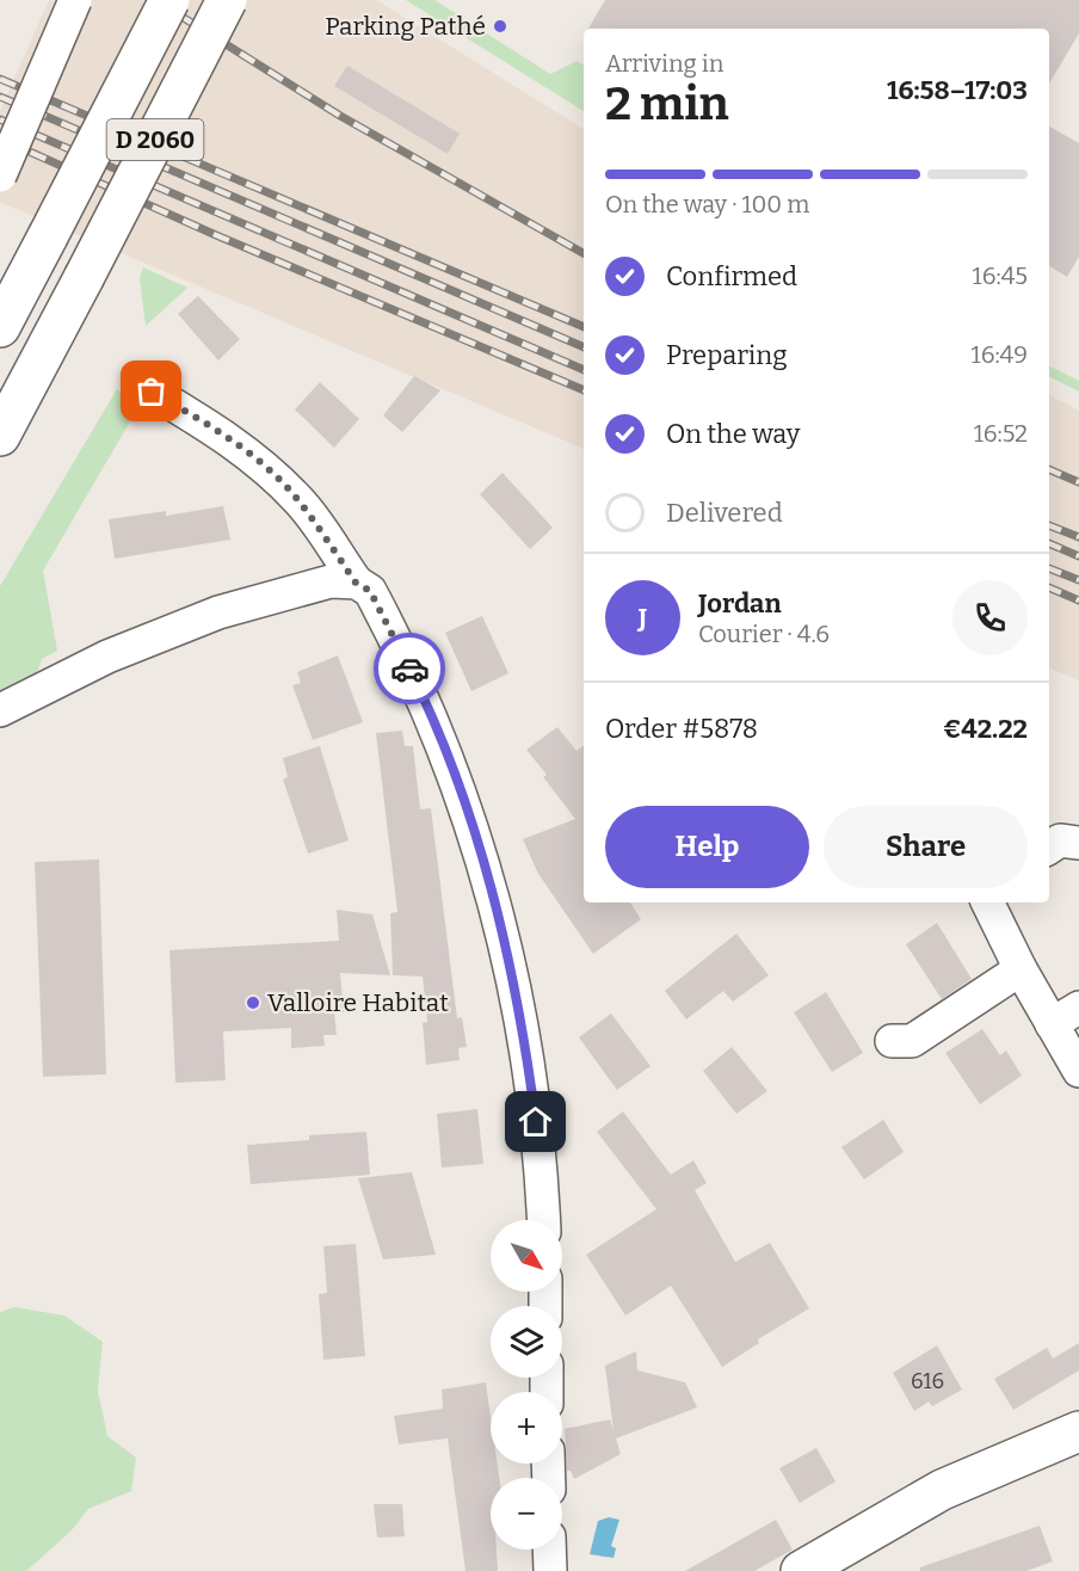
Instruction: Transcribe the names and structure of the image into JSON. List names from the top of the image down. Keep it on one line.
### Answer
{"streets":{"main road":["D 2060"]},"places":["Parking Pathé","Valloire Habitat"],"house_numbers":["616"],"north":"bottom right","page":{"heading":["2 min","Arriving in","16:58–17:03"],"panel":["Jordan","Courier · 4.6","Order #5878","€42.22"],"bar":"On the way · 100 m","list":[["Confirmed","16:45"],["Preparing","16:49"],["On the way","16:52"],"Delivered"],"round":"J","buttons":["Help","Share"],"map_buttons":["+","−"]}}
